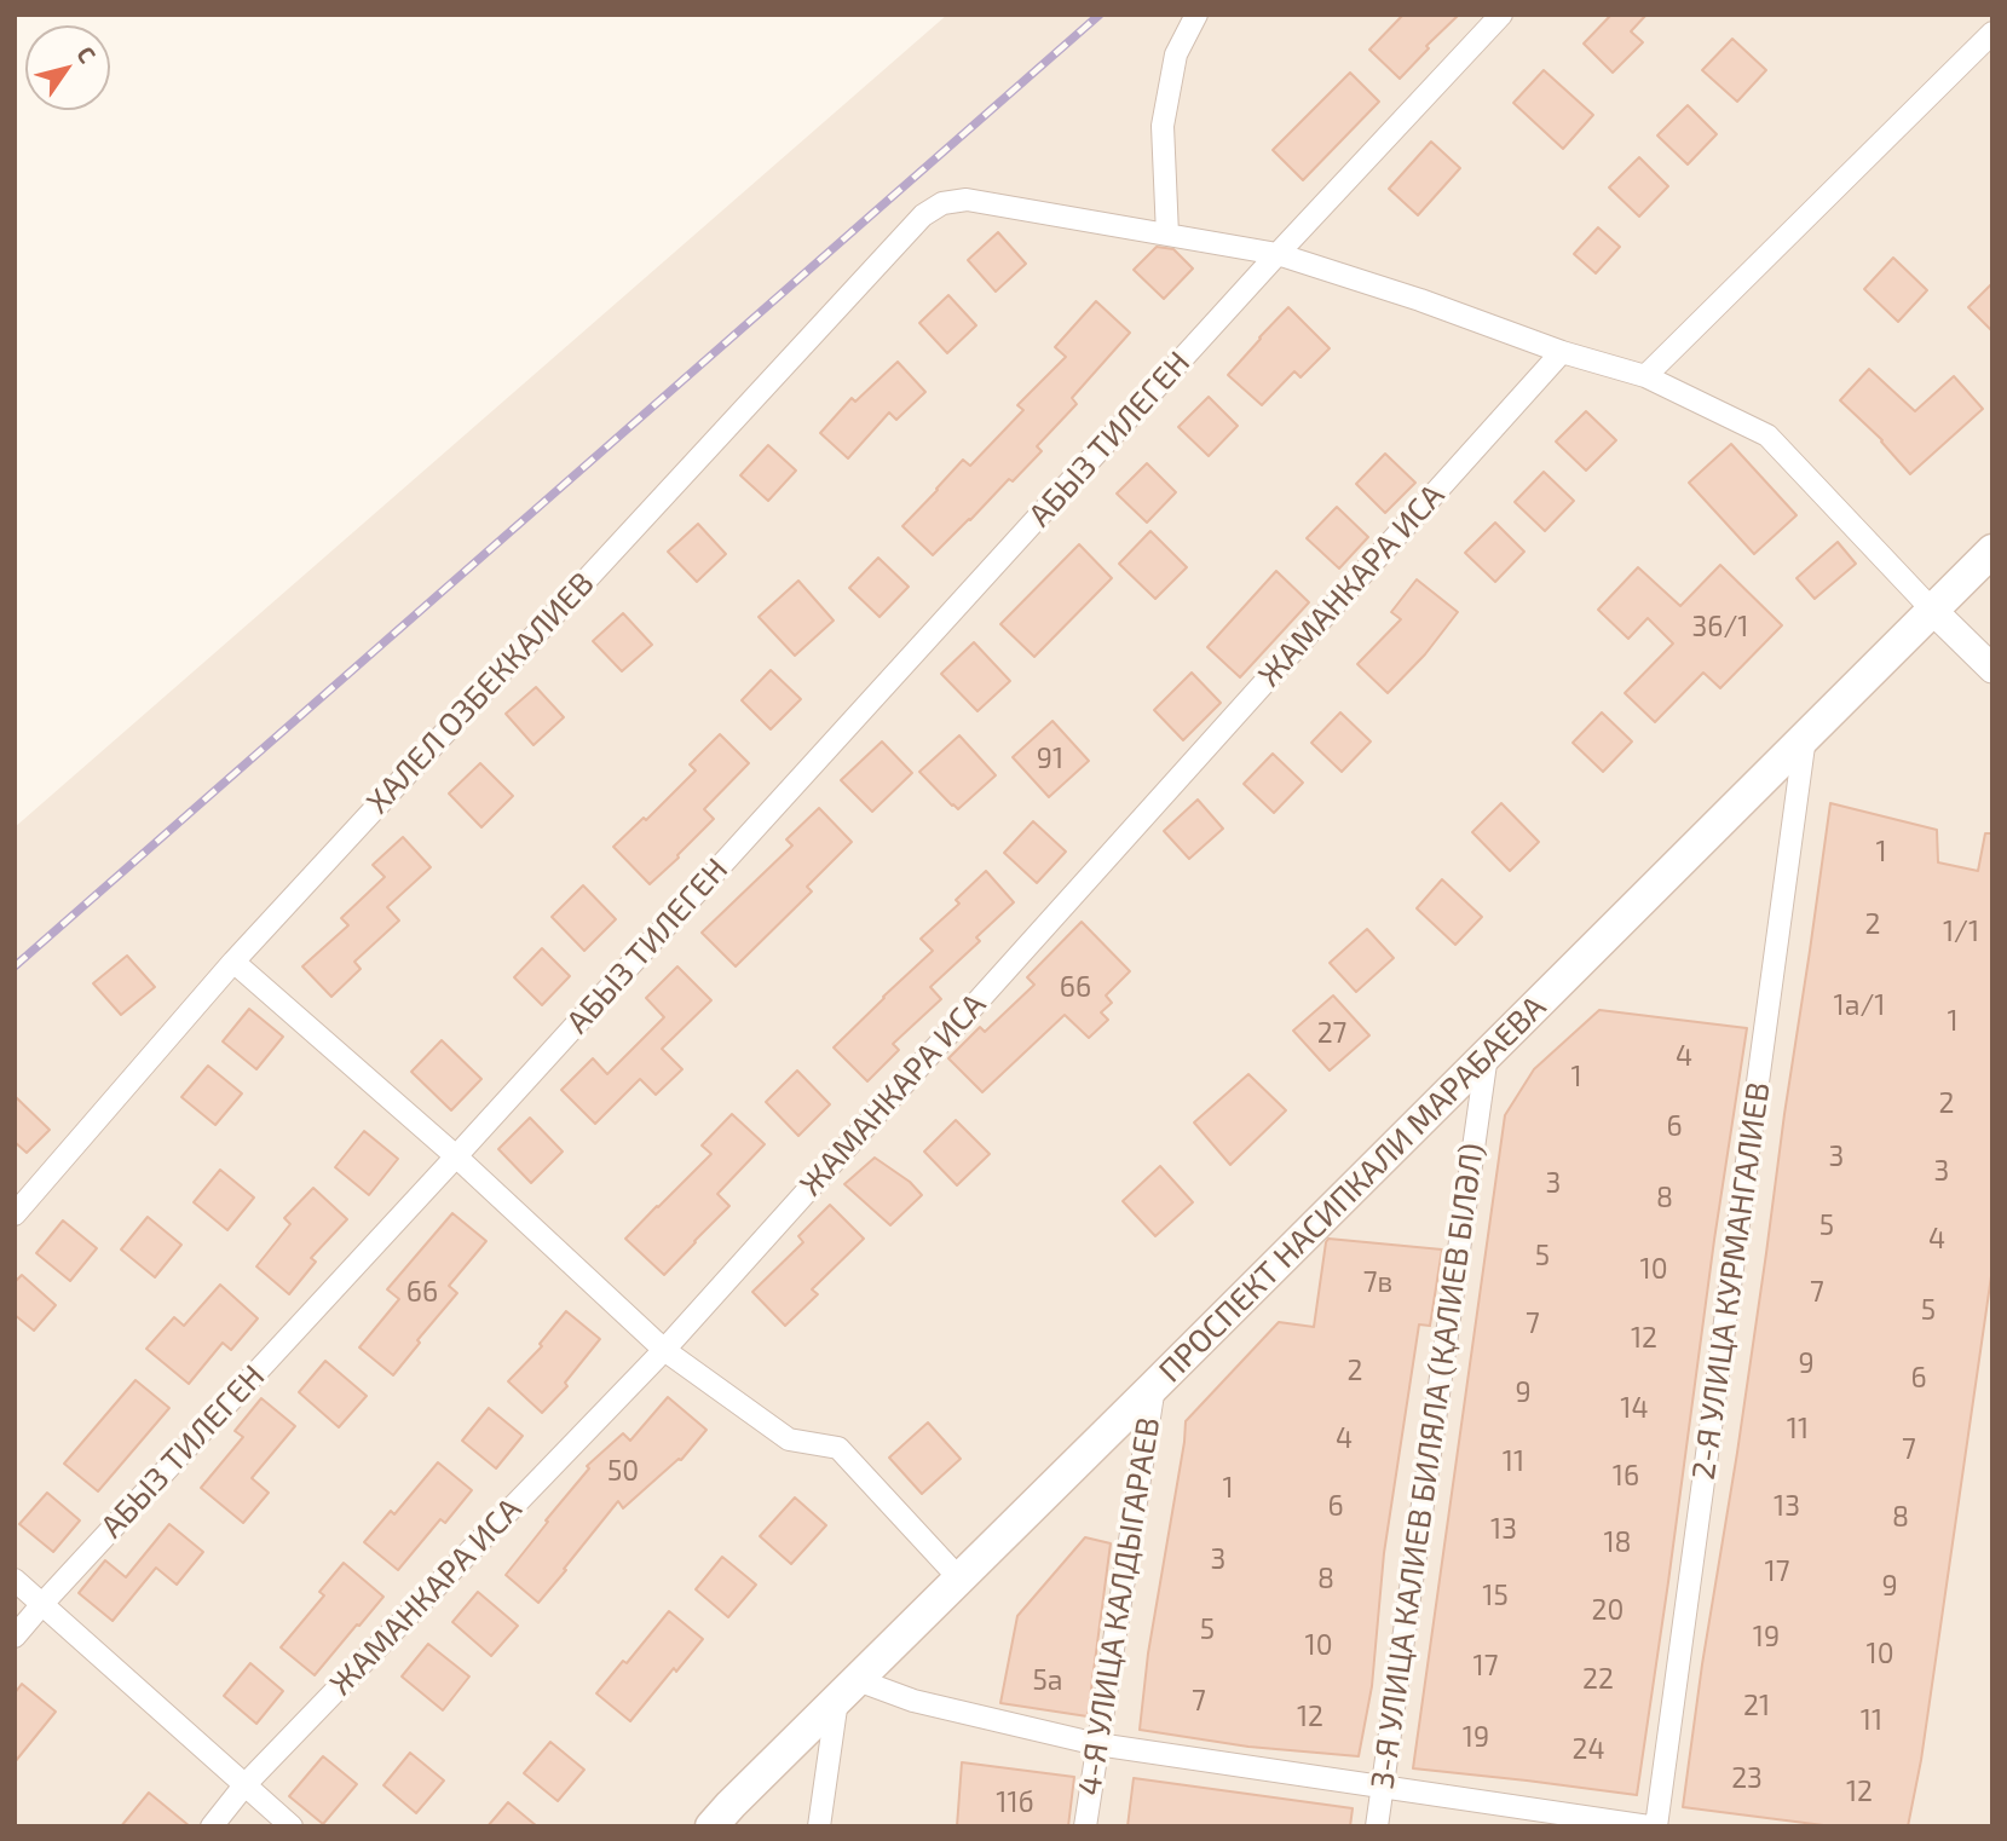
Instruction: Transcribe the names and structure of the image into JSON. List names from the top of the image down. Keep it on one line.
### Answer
{"streets":{"main road":["ПРОСПЕКТ НАСИПКАЛИ МАРАБАЕВА"],"street":["АБЫЗ ТИЛЕГЕН","ЖАМАНКАРА ИСА","ХАЛЕЛ ОЗБЕККАЛИЕВ","2-Я УЛИЦА КУРМАНГАЛИЕВ","3-Я УЛИЦА КАЛИЕВ БИЛЯЛА (ҚАЛИЕВ БІЛӘЛ)","4-Я УЛИЦА КАЛДЫГАРАЕВ"]},"crossings":[["ПРОСПЕКТ НАСИПКАЛИ МАРАБАЕВА","2-Я УЛИЦА КУРМАНГАЛИЕВ"],["ПРОСПЕКТ НАСИПКАЛИ МАРАБАЕВА","3-Я УЛИЦА КАЛИЕВ БИЛЯЛА (ҚАЛИЕВ БІЛӘЛ)"],["ПРОСПЕКТ НАСИПКАЛИ МАРАБАЕВА","4-Я УЛИЦА КАЛДЫГАРАЕВ"]],"house_numbers":["36/1","91","1","2","1/1","66","1а/1","1","27","4","1","2","6","3","3","3","8","5","4","5","10","7в","66","7","5","7","12","9","2","6","9","14","11","4","7","11","50","16","1","6","13","8","13","18","3","17","8","9","15","20","5","19","10","10","17","22","5а","7","21","12","11","19","24","23","12","11б"],"north":"top right"}
